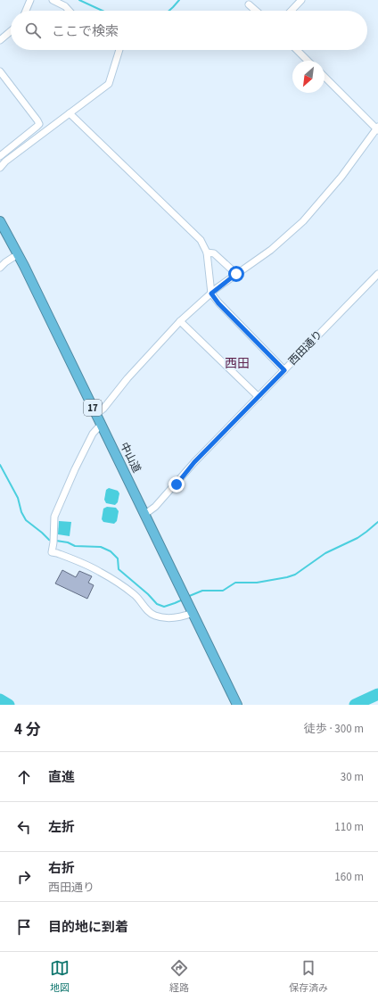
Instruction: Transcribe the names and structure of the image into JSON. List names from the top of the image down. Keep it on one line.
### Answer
{"streets":{"highway":["17","中山道"],"street":["西田通り"]},"crossings":[["西田通り","中山道"]],"districts":["西田"],"north":"bottom left","page":{"search":"ここで検索","heading":["4 分","徒歩 · 300 m"],"list":[["直進","30 m"],["左折","110 m"],["右折","西田通り","160 m"],"目的地に到着"],"nav":["地図","経路","保存済み"]}}
